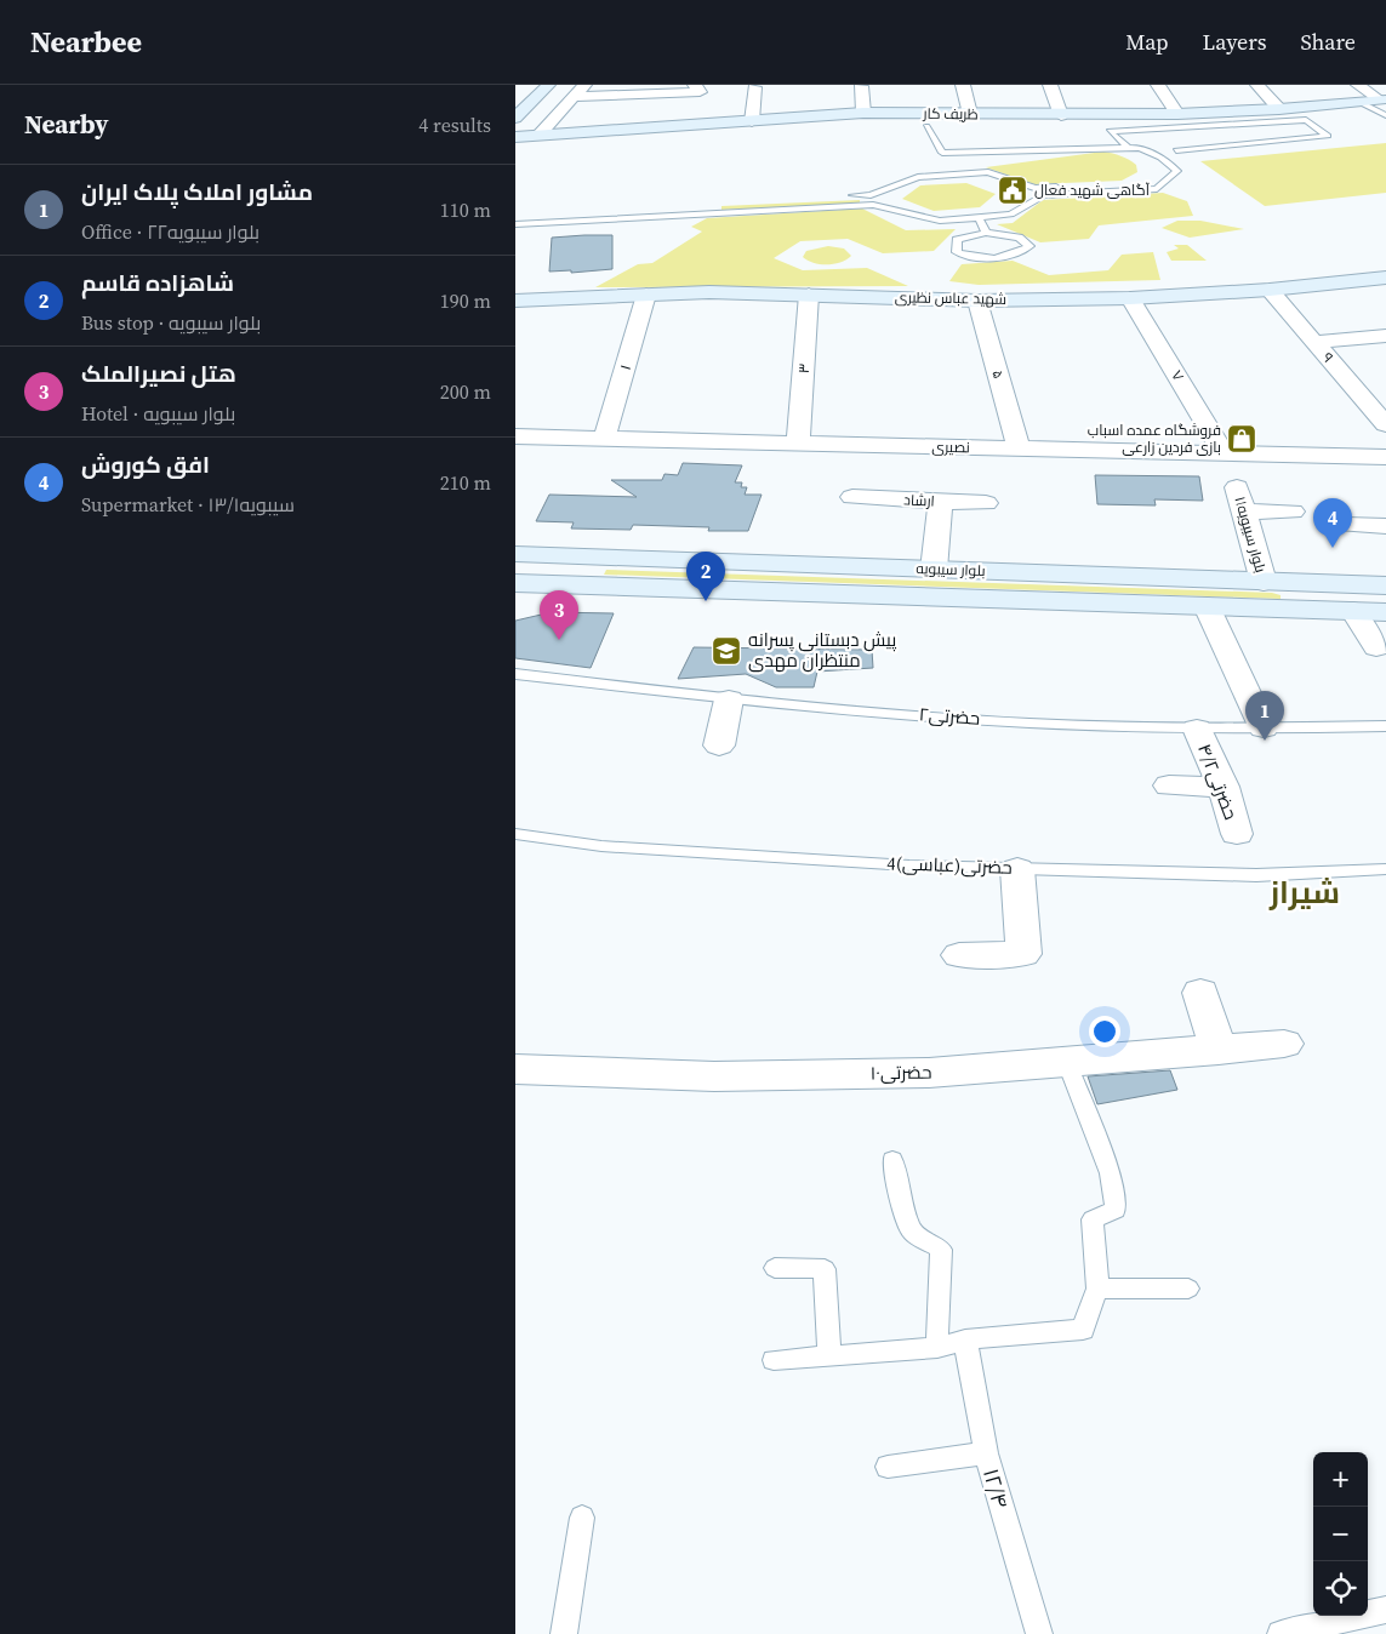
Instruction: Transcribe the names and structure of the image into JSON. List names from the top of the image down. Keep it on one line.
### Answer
{"streets":{"street":["ظریف کار","شهید عباس نظیری","۹","۱","۳","۵","۷","نصیری","ارشاد","بلوار سیبویه۱۱","بلوار سیبویه","حضرتی۴/۲","حضرتی۱۰"],"lane":["حضرتی۲","4حضرتی(عباسی)","۱۲/۴"]},"crossings":[["شهید عباس نظیری","۹"],["شهید عباس نظیری","۱"],["شهید عباس نظیری","۳"],["شهید عباس نظیری","۵"],["شهید عباس نظیری","۷"],["۱","نصیری"],["۳","نصیری"],["۵","نصیری"],["۷","نصیری"],["بلوار سیبویه۱۱","بلوار سیبویه"],["حضرتی۲","حضرتی۴/۲"]],"districts":["شیراز"],"places":{"public building":["آگاهی شهید فعال"],"shop":["فروشگاه عمده اسباب بازی فردین زارعی"],"school or university":["پیش دبستانی پسرانه منتظران مهدی"]},"page":{"header":"Nearbee","nav":["Map","Layers","Share"],"heading":["Nearby","4 results"],"list":[{"mark":"1","name":"مشاور املاک پلاک ایران","note":"Office · بلوار سیبویه۲۲","value":"110 m"},{"mark":"2","name":"شاهزاده قاسم","note":"Bus stop · بلوار سیبویه","value":"190 m"},{"mark":"3","name":"هتل نصیرالملک","note":"Hotel · بلوار سیبویه","value":"200 m"},{"mark":"4","name":"افق کوروش","note":"Supermarket · سیبویه۱۳/۱","value":"210 m"}],"pins":["4","2","3","1"],"map_buttons":["+","−"]}}
